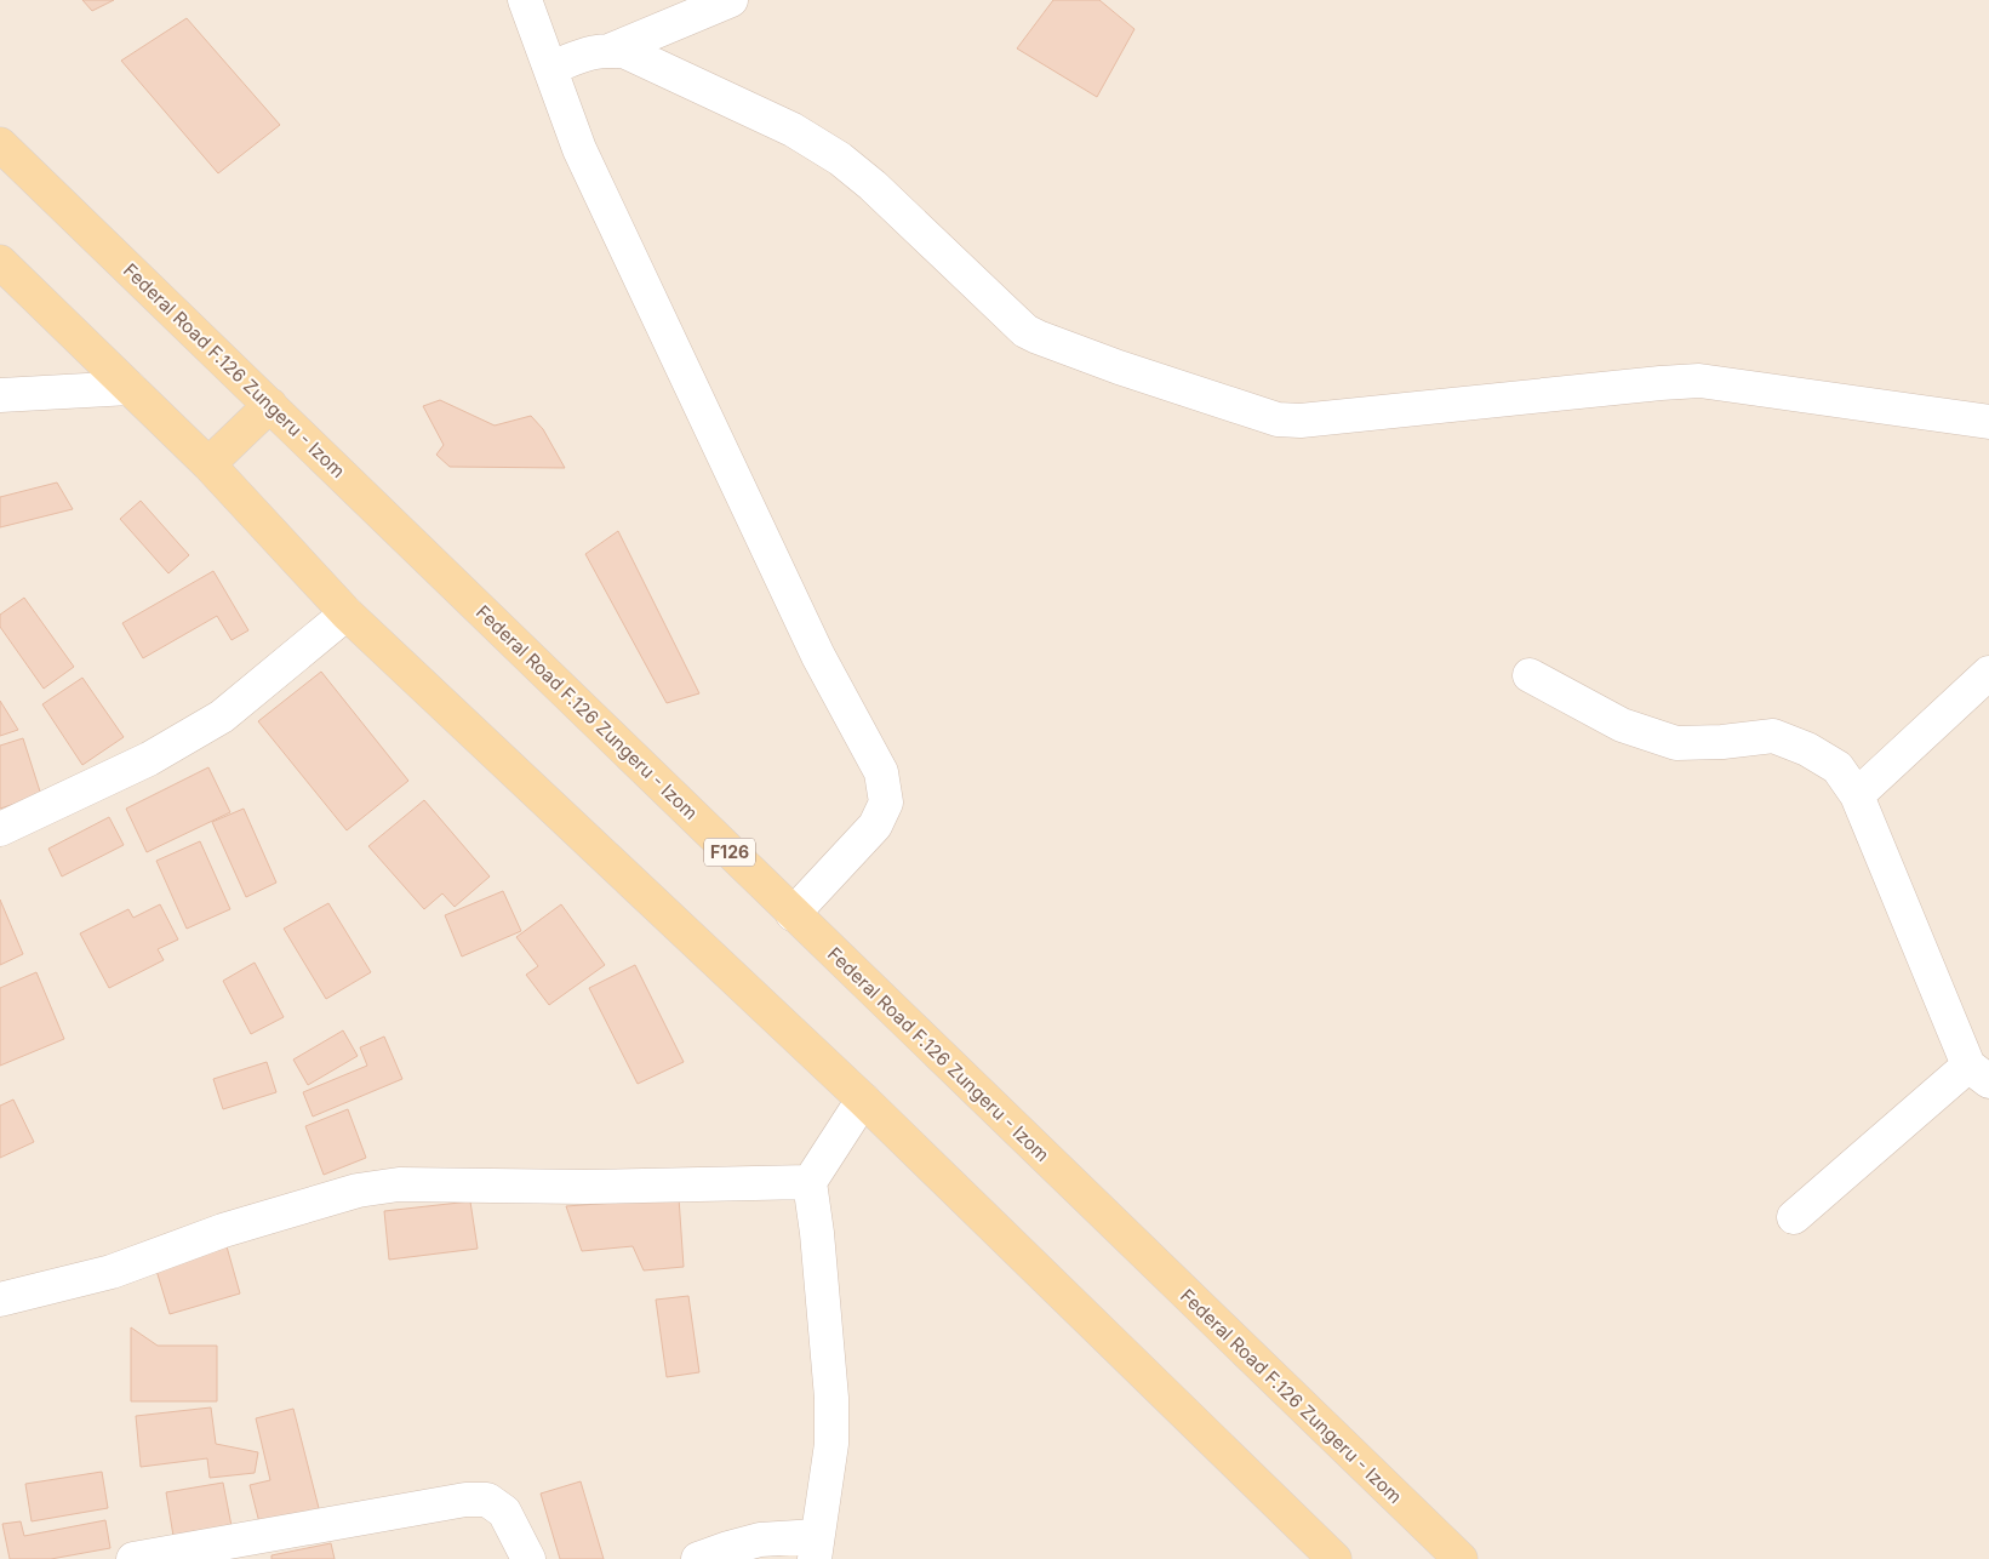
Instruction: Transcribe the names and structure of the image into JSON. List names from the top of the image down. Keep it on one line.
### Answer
{"streets":{"main road":["Federal Road F.126 Zungeru - Izom","F126"]}}
